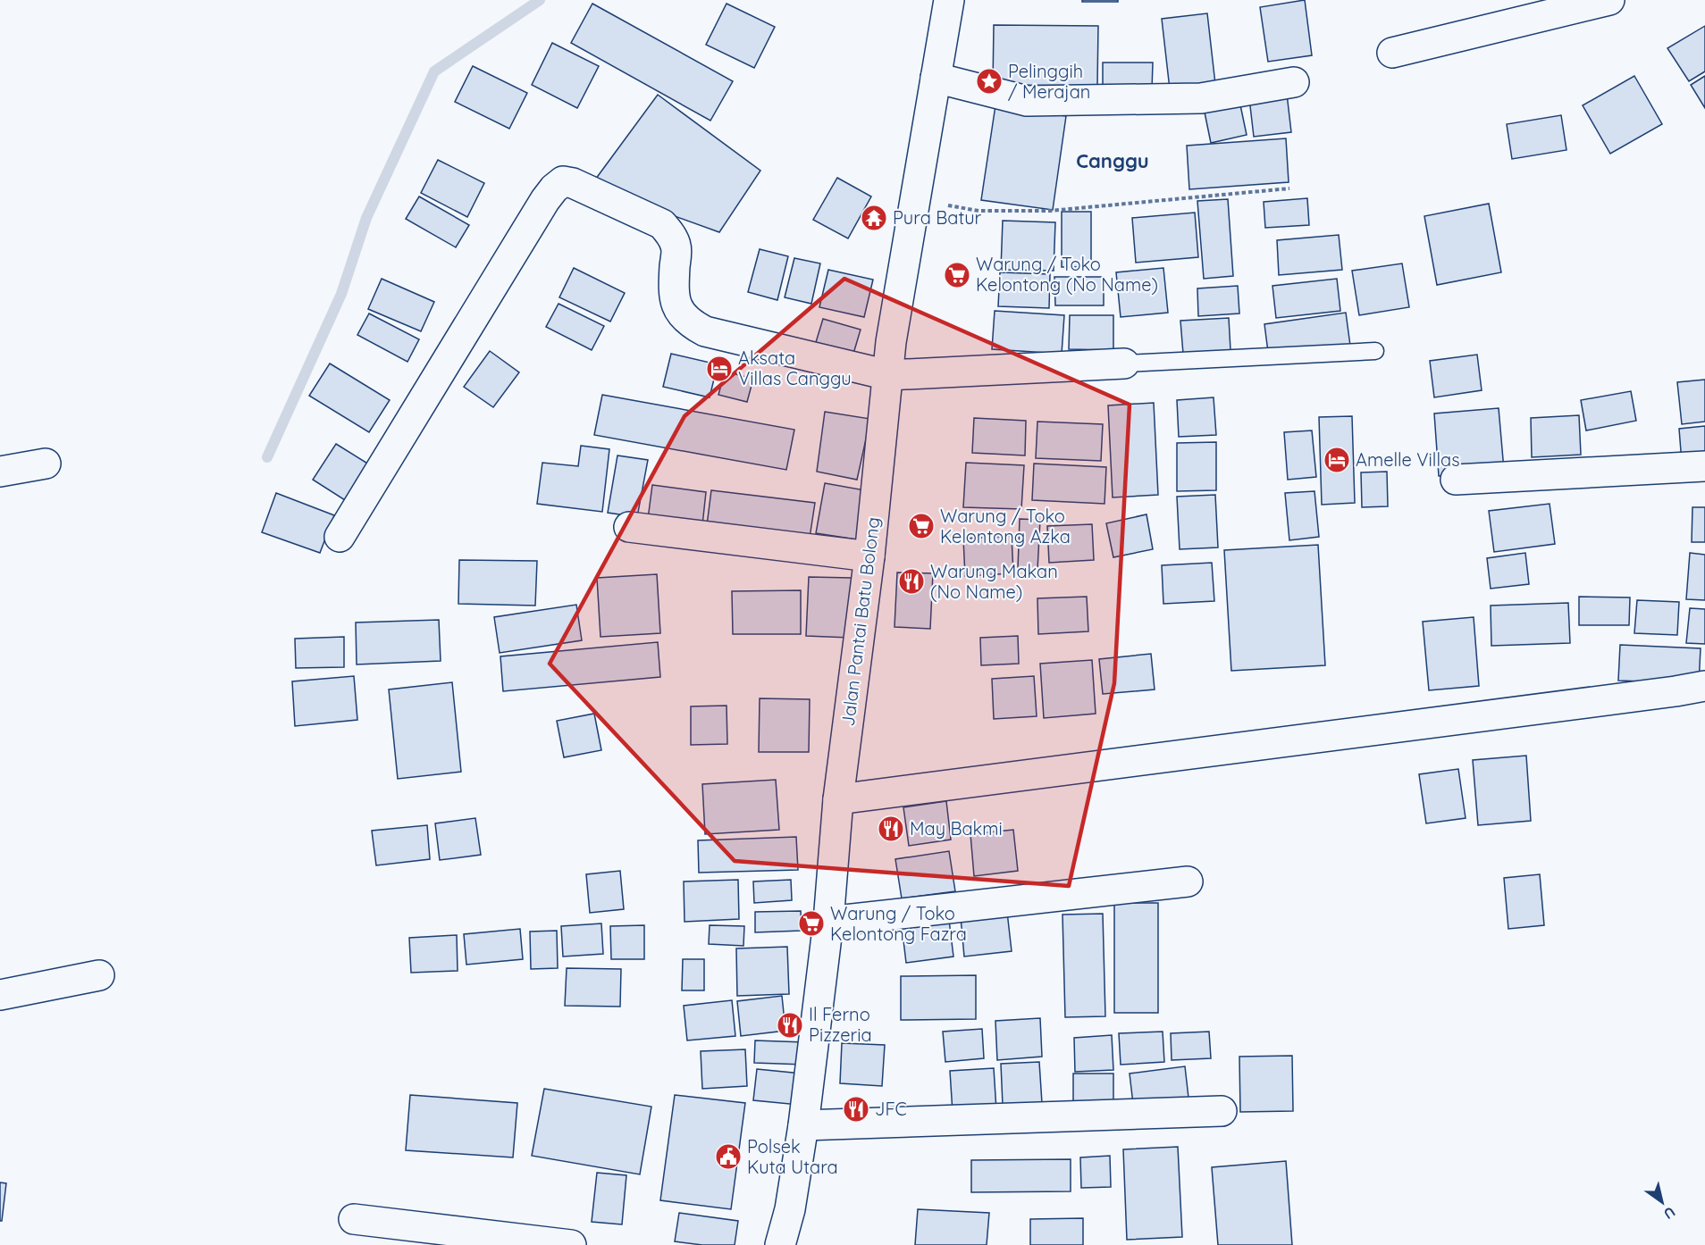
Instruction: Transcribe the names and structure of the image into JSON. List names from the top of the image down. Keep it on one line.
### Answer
{"streets":{"street":["Jalan Pantai Batu Bolong"]},"districts":["Canggu"],"places":{"place":["Pelinggih / Merajan"],"temple":["Pura Batur"],"supermarket":["Warung / Toko Kelontong (No Name)","Warung / Toko Kelontong Azka","Warung / Toko Kelontong Fazra"],"hotel":["Aksata Villas Canggu","Amelle Villas"],"restaurant":["Warung Makan (No Name)","May Bakmi","Il Ferno Pizzeria","JFC"],"public building":["Polsek Kuta Utara"]},"north":"bottom right"}
